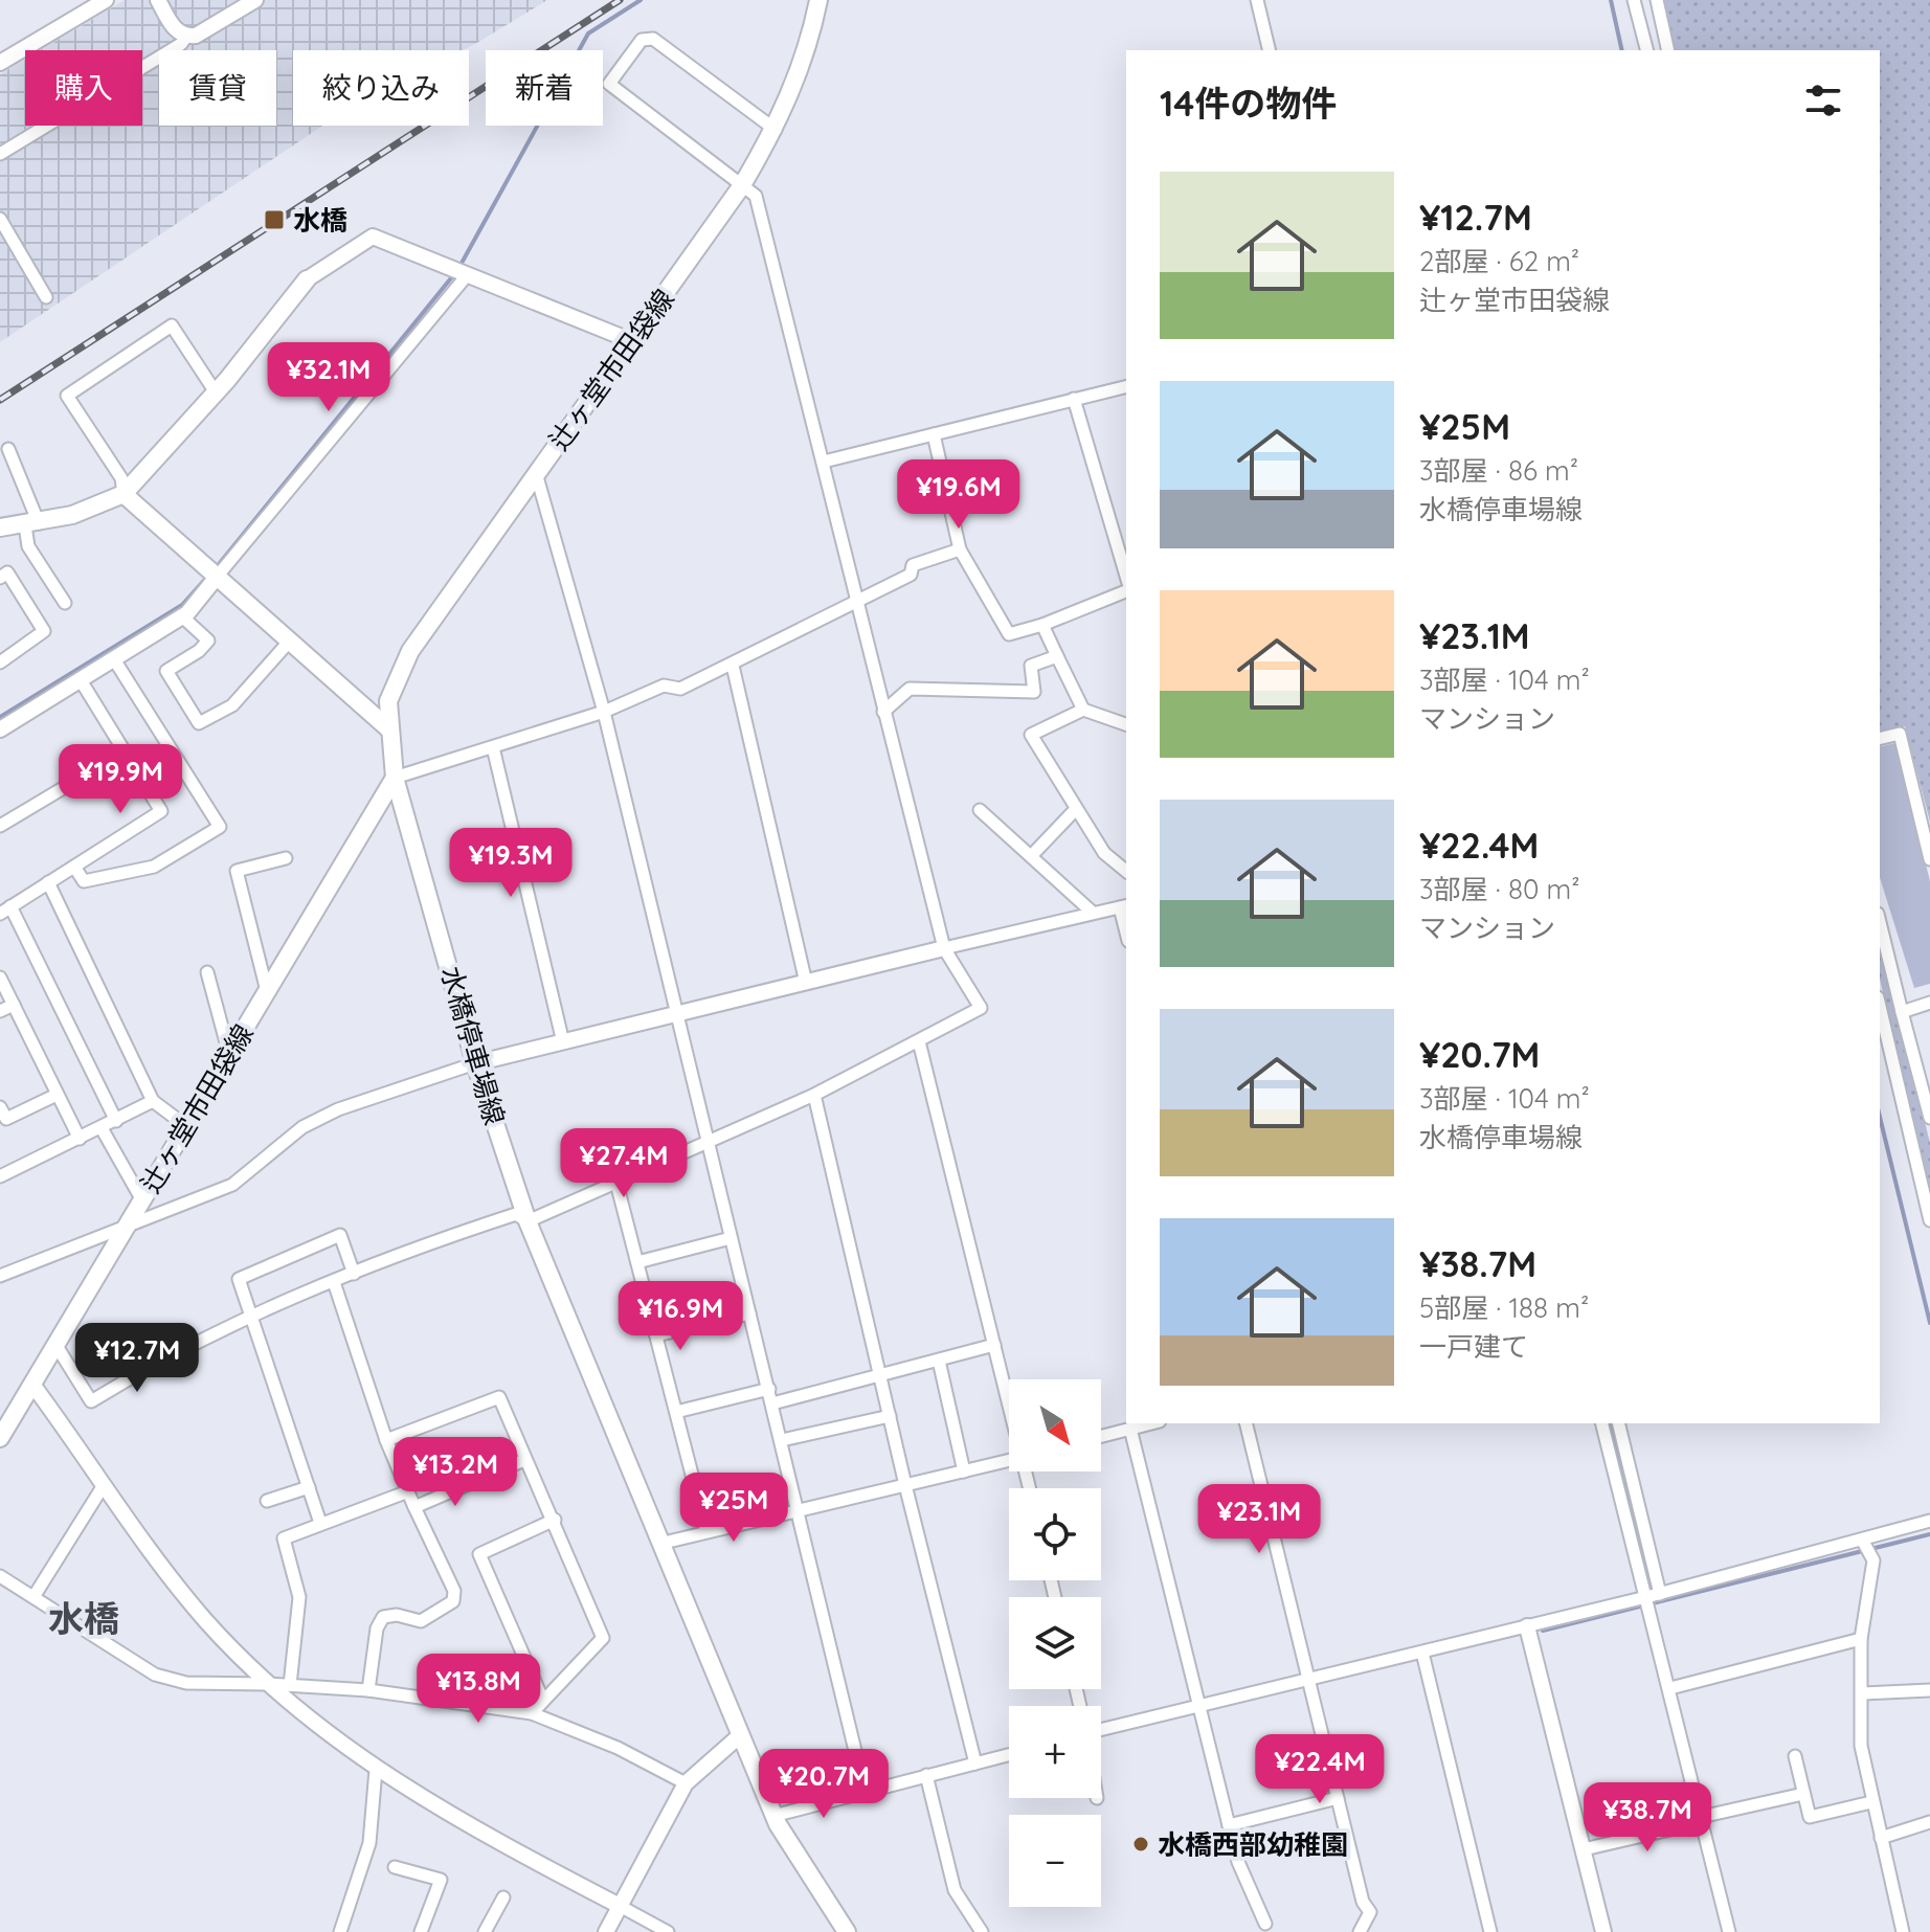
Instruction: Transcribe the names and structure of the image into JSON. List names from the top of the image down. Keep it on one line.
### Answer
{"streets":{"main road":["辻ヶ堂市田袋線","水橋停車場線"]},"crossings":[["辻ヶ堂市田袋線","水橋停車場線"]],"districts":["水橋"],"places":{"transit":["水橋"],"other":["水橋西部幼稚園"]},"north":"bottom right","page":{"chip":["購入","賃貸","絞り込み","新着"],"heading":"14件の物件","list":[{"name":"¥12.7M","note":"2部屋 · 62 m² · 辻ヶ堂市田袋線"},{"name":"¥25M","note":"3部屋 · 86 m² · 水橋停車場線"},{"name":"¥23.1M","note":"3部屋 · 104 m² · マンション"},{"name":"¥22.4M","note":"3部屋 · 80 m² · マンション"},{"name":"¥20.7M","note":"3部屋 · 104 m² · 水橋停車場線"},{"name":"¥38.7M","note":"5部屋 · 188 m² · 一戸建て"}],"price":["¥32.1M","¥19.6M","¥19.9M","¥19.3M","¥27.4M","¥16.9M","¥12.7M","¥13.2M","¥25M","¥23.1M","¥13.8M","¥22.4M","¥20.7M","¥38.7M"],"map_buttons":["+","−"]}}
